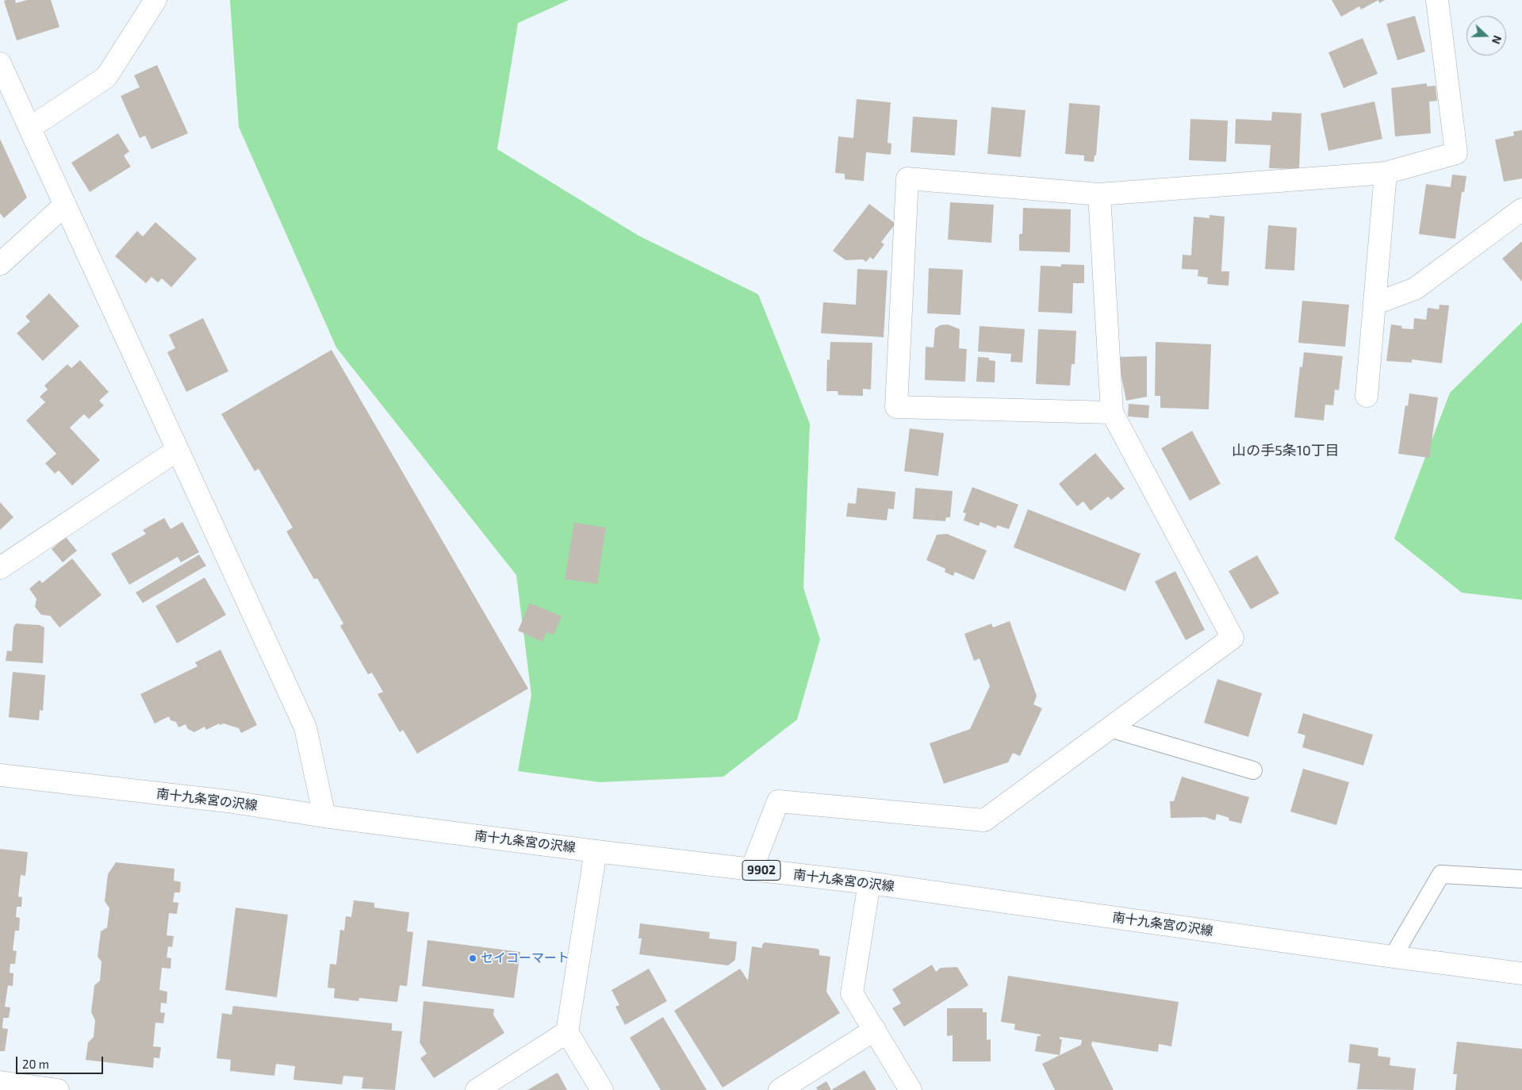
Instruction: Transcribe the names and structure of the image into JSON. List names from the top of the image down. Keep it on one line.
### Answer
{"streets":{"street":["南十九条宮の沢線","9902"]},"districts":["山の手5条10丁目"],"places":["セイコーマート"],"scale_bar":"20 m","north":"right"}
